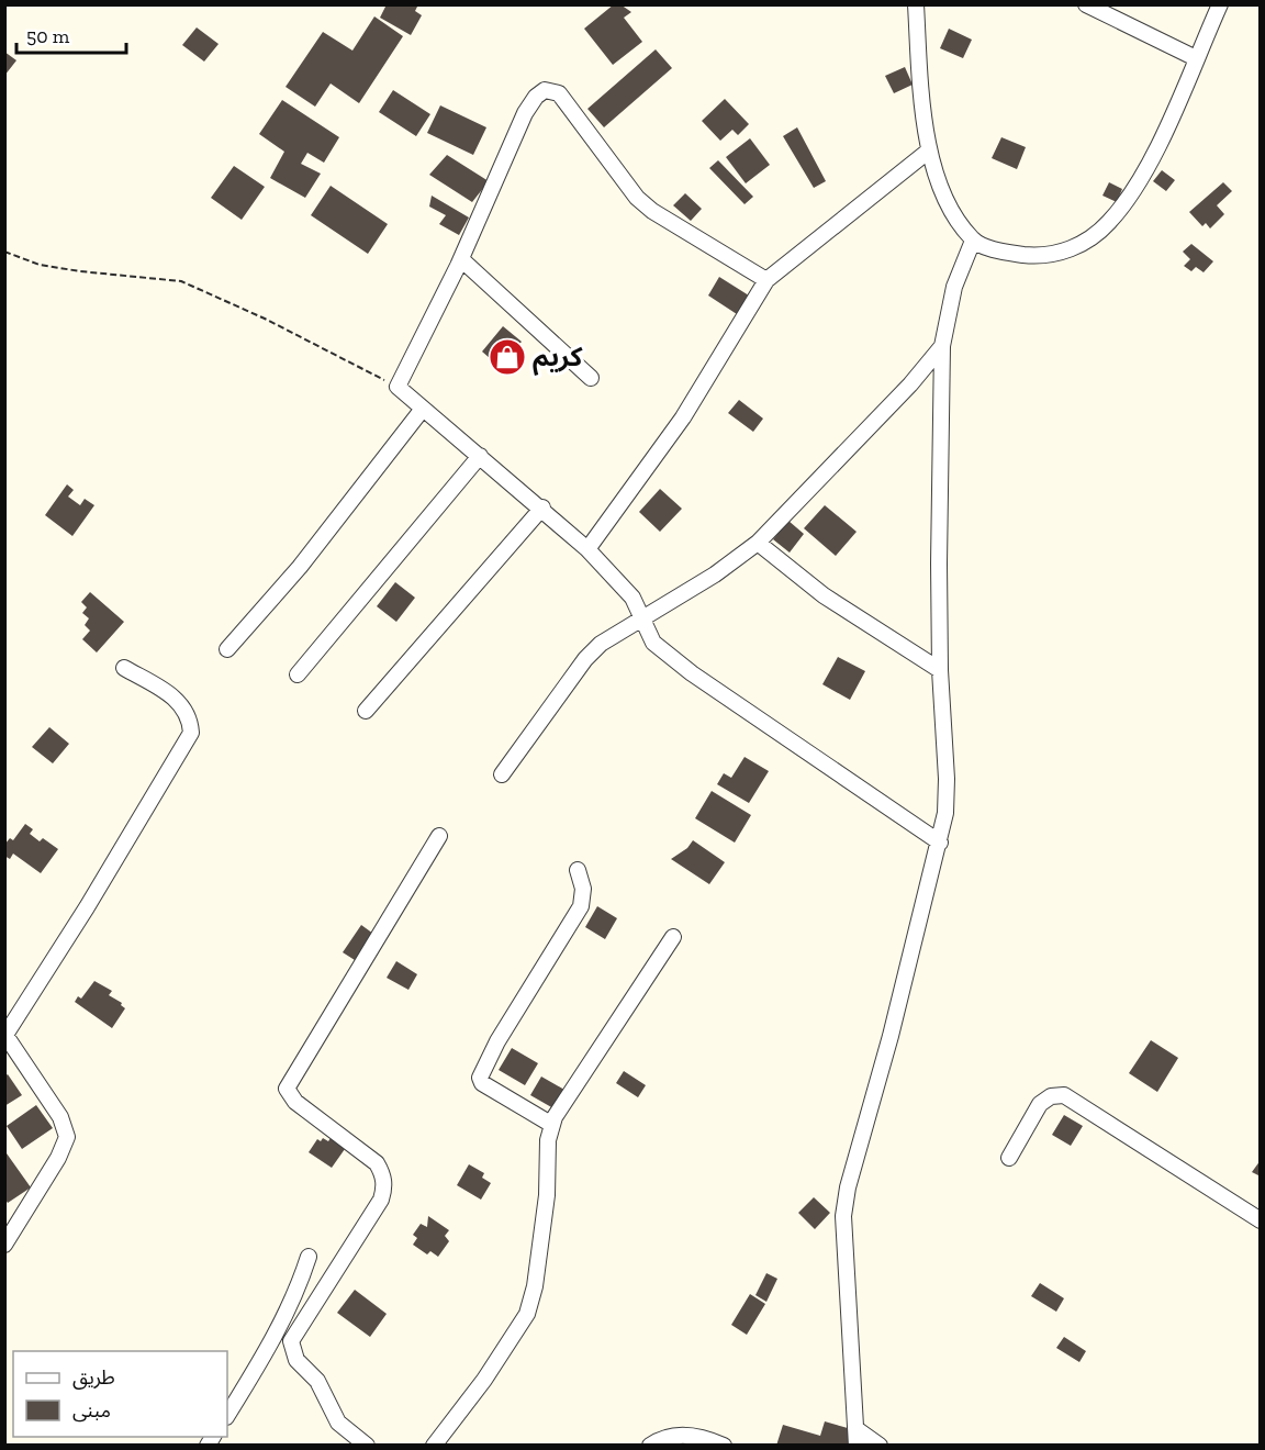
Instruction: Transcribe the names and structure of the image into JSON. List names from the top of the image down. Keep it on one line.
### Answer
{"places":{"shop":["كريم"]},"legend":["طريق","مبنى"],"scale_bar":"50 m"}
